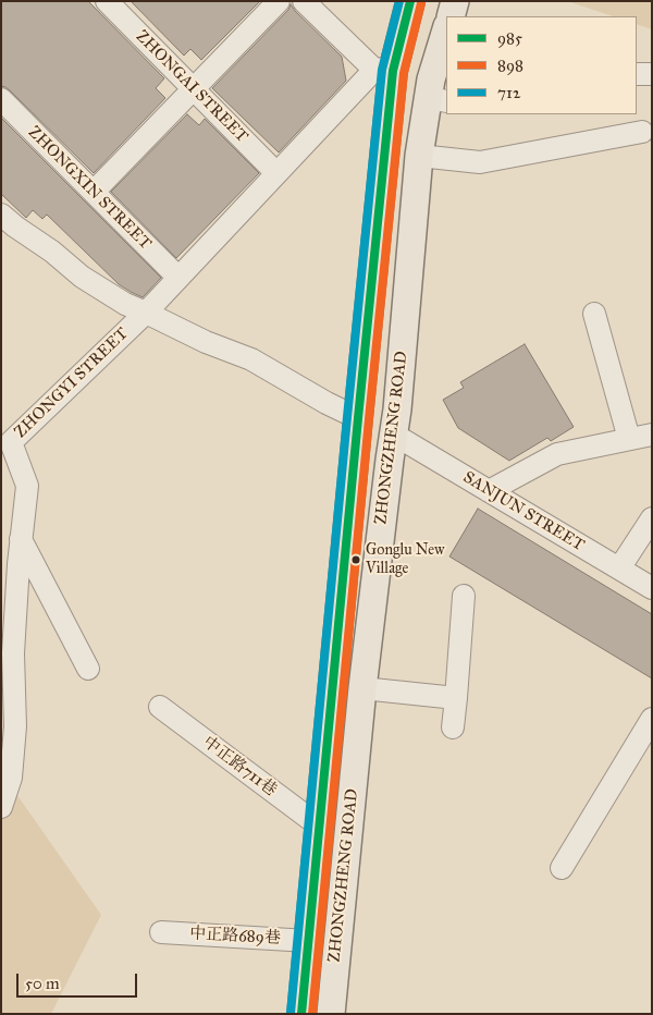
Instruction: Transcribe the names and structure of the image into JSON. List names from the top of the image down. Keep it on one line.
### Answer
{"streets":{"main road":["ZHONGZHENG ROAD"],"street":["ZHONGAI STREET","ZHONGXIN STREET","ZHONGYI STREET","SANJUN STREET","中正路711巷","中正路689巷"]},"crossings":[["ZHONGAI STREET","ZHONGYI STREET"],["ZHONGXIN STREET","ZHONGYI STREET"],["ZHONGYI STREET","ZHONGZHENG ROAD"],["ZHONGZHENG ROAD","SANJUN STREET"],["ZHONGZHENG ROAD","中正路711巷"],["ZHONGZHENG ROAD","中正路689巷"]],"places":["Gonglu New Village"],"lines":["transit line 985","transit line 712","transit line 898"],"legend":["985","898","712"],"scale_bar":"50 m"}
